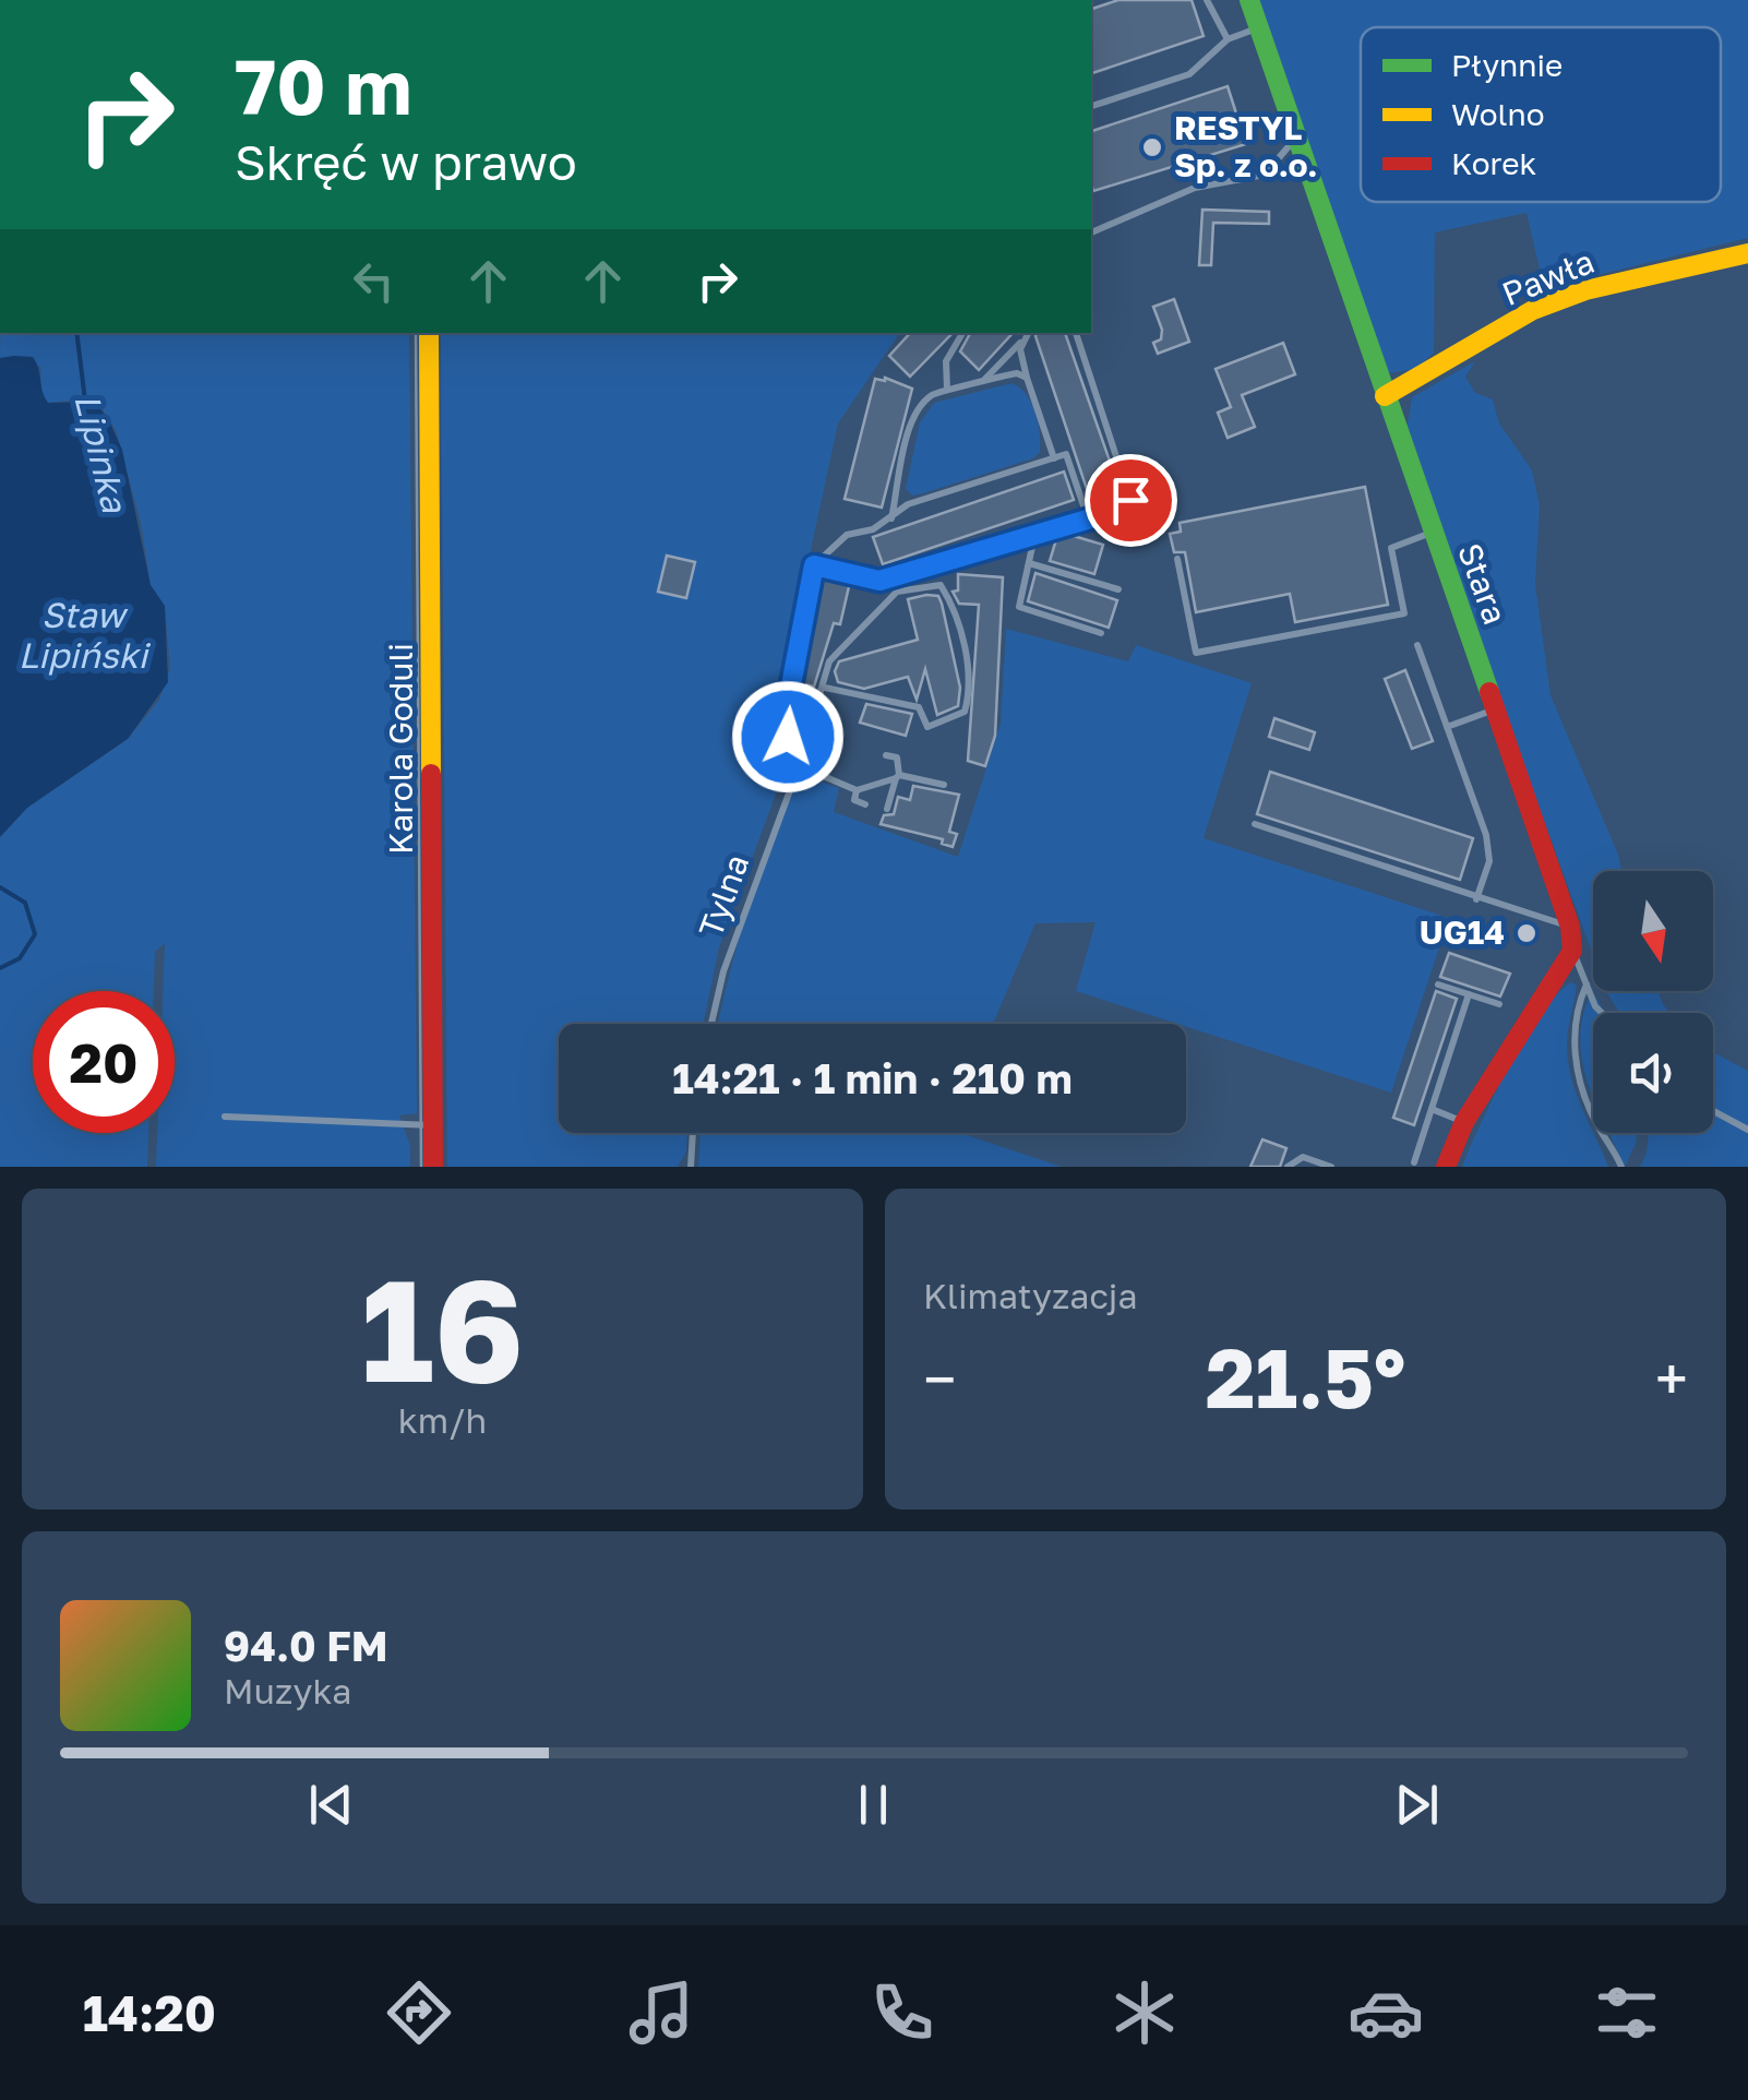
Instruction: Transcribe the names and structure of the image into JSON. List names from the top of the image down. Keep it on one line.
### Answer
{"streets":{"street":["Pawła","Stara","Karola Goduli"],"lane":["Tylna"]},"crossings":[["Pawła","Stara"]],"water":["Lipinka","Staw Lipiński"],"places":["RESTYL Sp. z o.o.","UG14"],"legend":["Płynnie","Wolno","Korek"],"north":"bottom","page":{"turn":["70 m","Skręć w prawo"],"limit":"20","trip":"14:21 · 1 min · 210 m","tile":[["16","km/h"],"Klimatyzacja"],"heat":["−","21.5°","+"],"song":["94.0 FM","Muzyka"],"tabs":"14:20"}}
